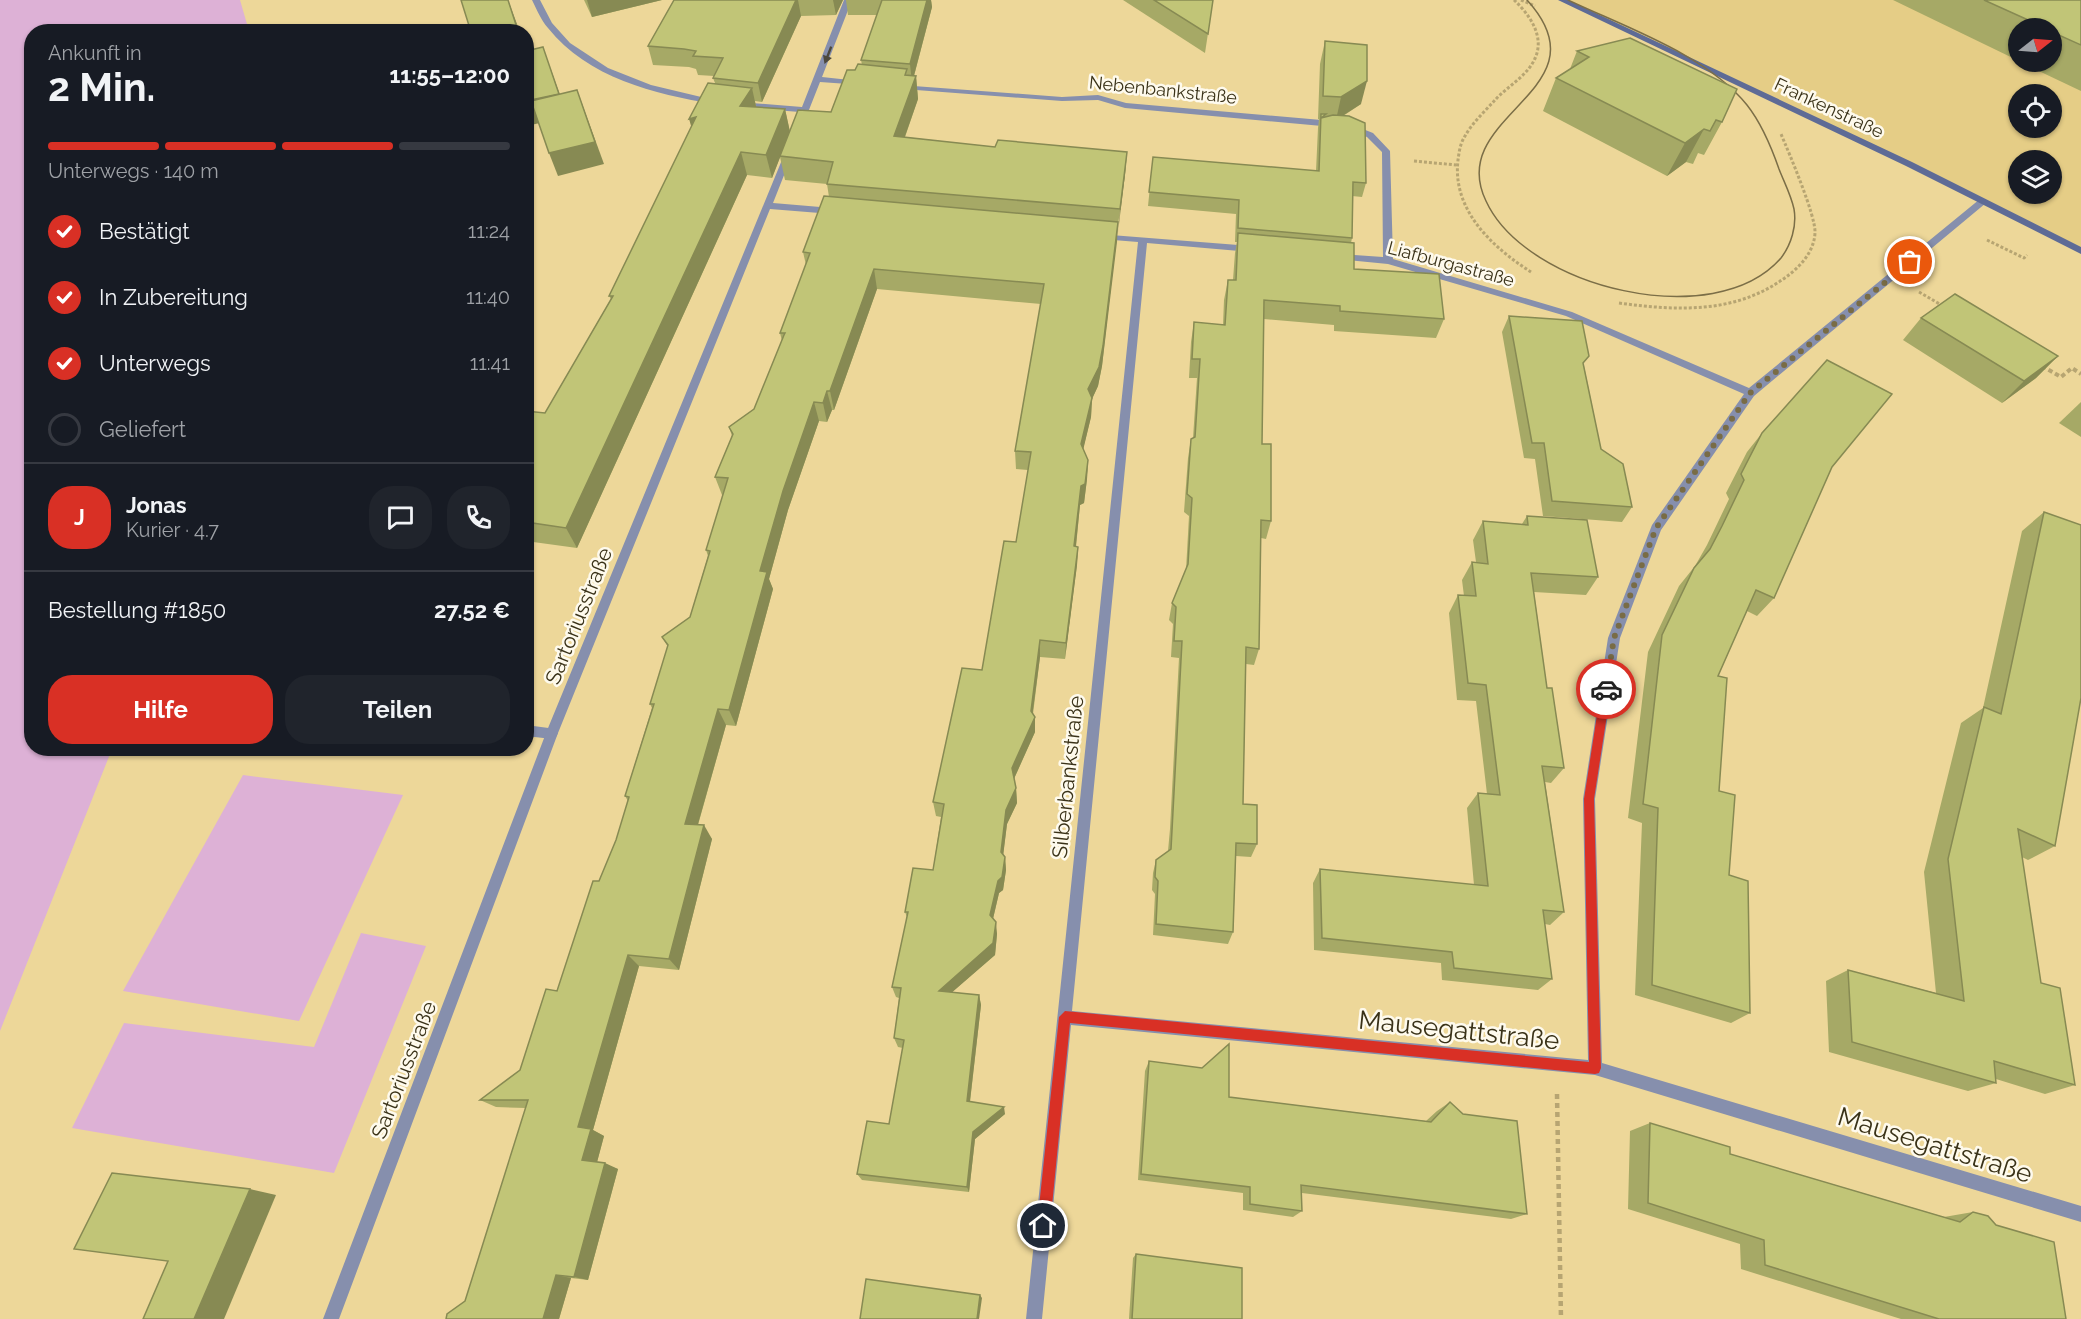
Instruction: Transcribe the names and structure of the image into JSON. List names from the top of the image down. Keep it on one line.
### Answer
{"streets":{"main road":["Frankenstraße"],"street":["Nebenbankstraße","Liafburgastraße","Sartoriusstraße","Silberbankstraße","Mausegattstraße"]},"crossings":[["Silberbankstraße","Mausegattstraße"]],"north":"right","page":{"heading":["2 Min.","Ankunft in","11:55–12:00"],"panel":["Jonas","Kurier · 4.7","Bestellung #1850","27.52 €"],"bar":"Unterwegs · 140 m","list":[["Bestätigt","11:24"],["In Zubereitung","11:40"],["Unterwegs","11:41"],"Geliefert"],"round":"J","buttons":["Hilfe","Teilen"]}}
